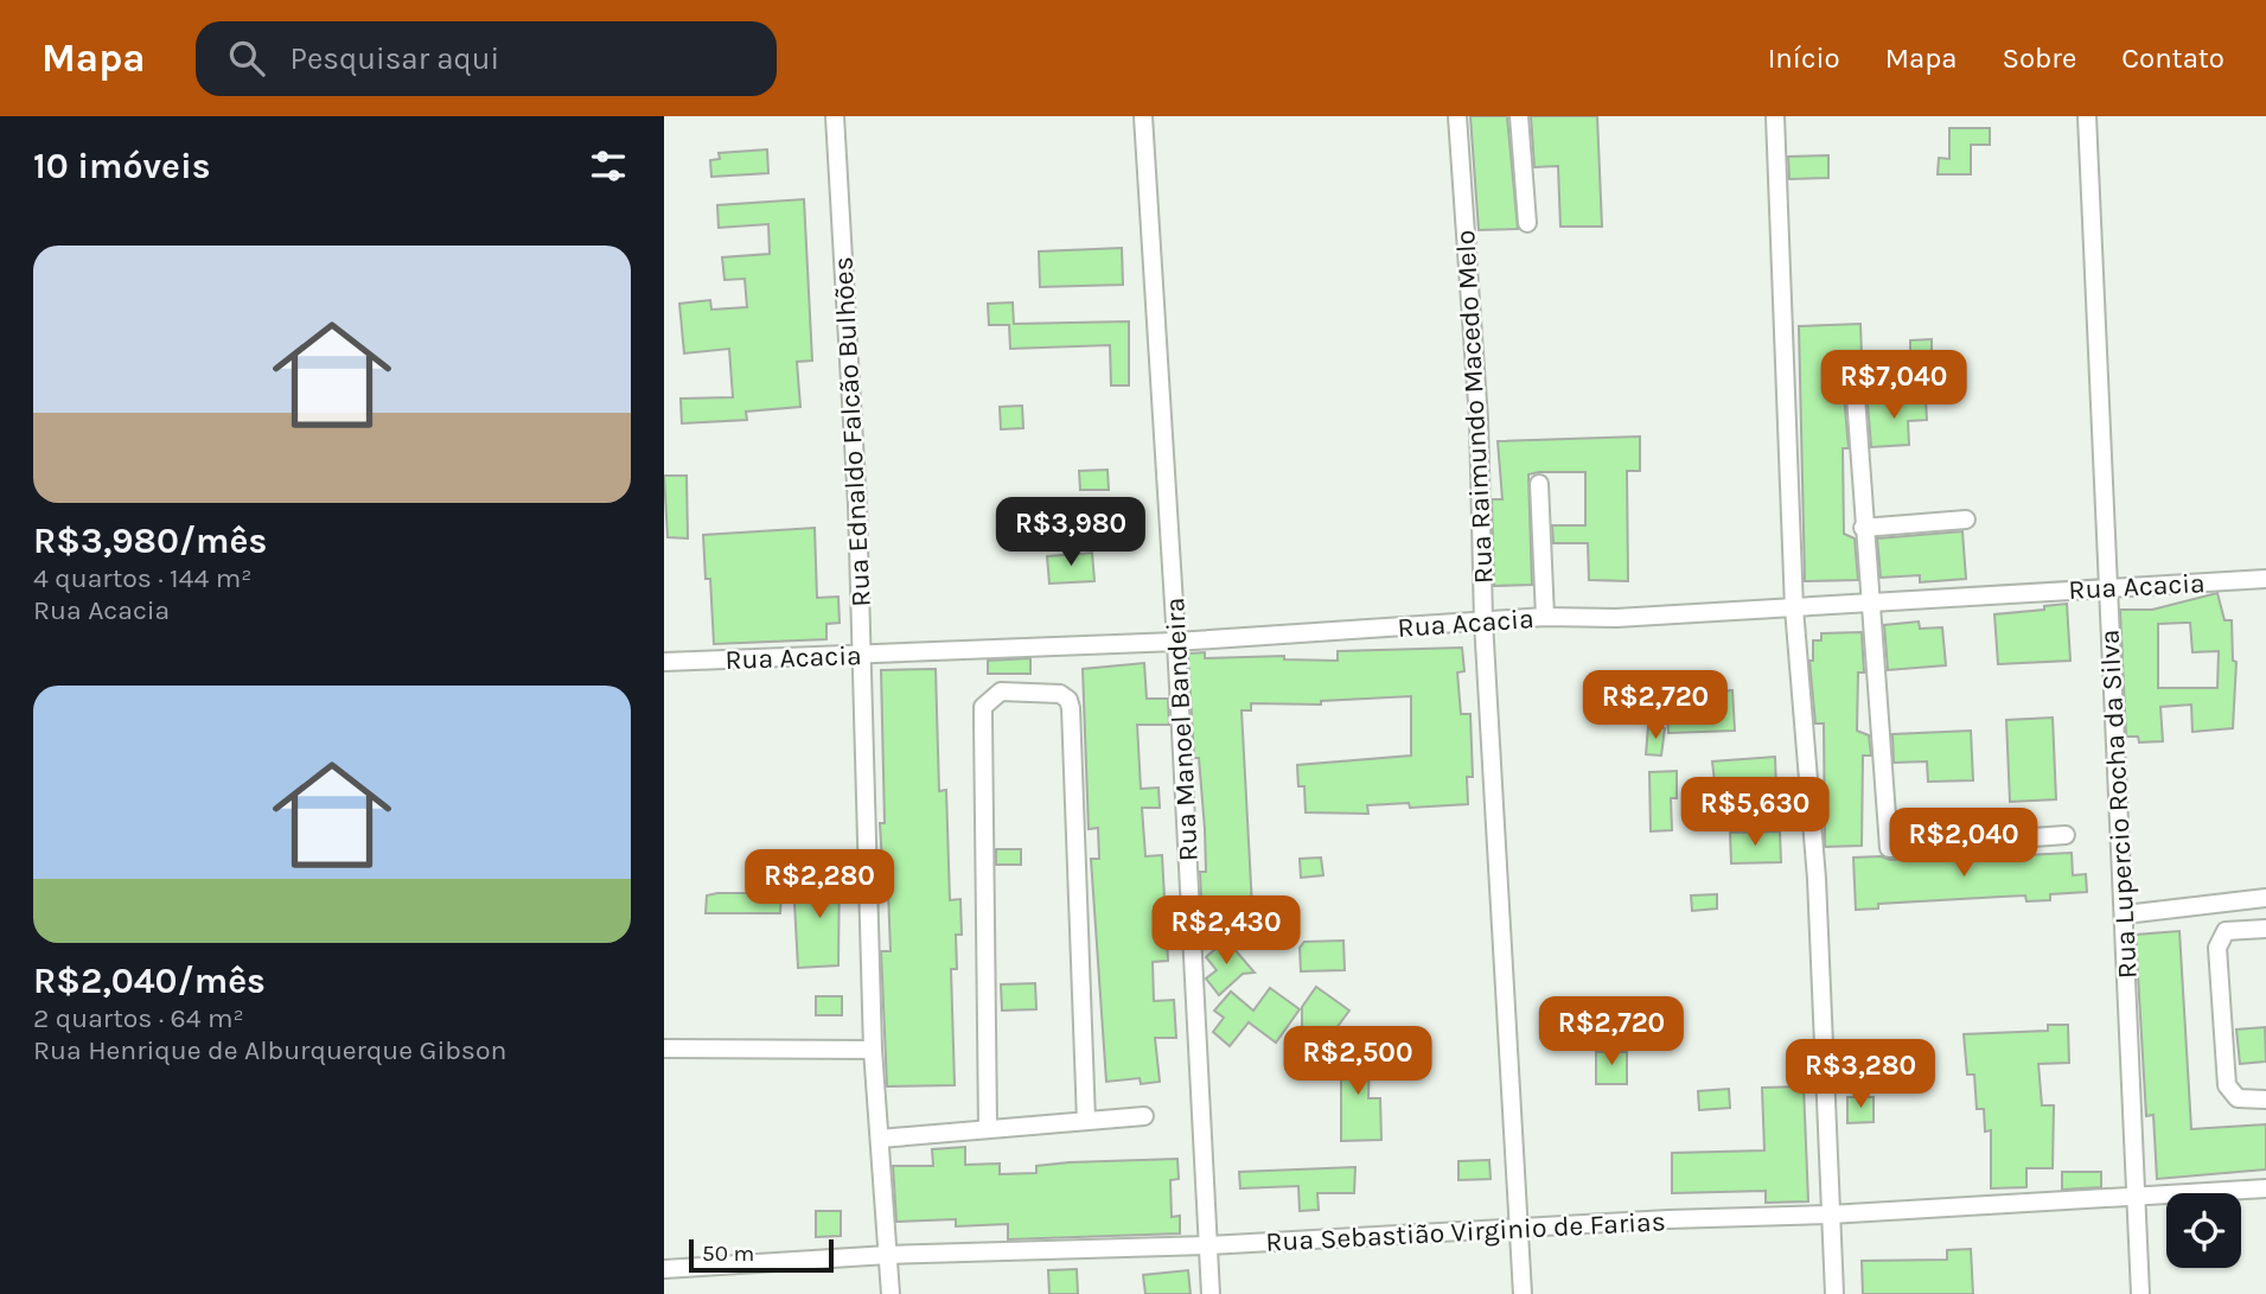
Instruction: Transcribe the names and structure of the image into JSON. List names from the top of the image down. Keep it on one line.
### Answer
{"streets":{"street":["Rua Raimundo Macedo Melo","Rua Ednaldo Falcão Bulhões","Rua Acacia","Rua Manoel Bandeira","Rua Lupercio Rocha da Silva","Rua Sebastião Virginio de Farias"]},"crossings":[["Rua Raimundo Macedo Melo","Rua Acacia"],["Rua Raimundo Macedo Melo","Rua Sebastião Virginio de Farias"],["Rua Ednaldo Falcão Bulhões","Rua Acacia"],["Rua Ednaldo Falcão Bulhões","Rua Sebastião Virginio de Farias"],["Rua Acacia","Rua Manoel Bandeira"],["Rua Acacia","Rua Lupercio Rocha da Silva"],["Rua Manoel Bandeira","Rua Sebastião Virginio de Farias"],["Rua Lupercio Rocha da Silva","Rua Sebastião Virginio de Farias"]],"scale_bar":"50 m","page":{"header":"Mapa","search":"Pesquisar aqui","nav":["Início","Mapa","Sobre","Contato"],"heading":"10 imóveis","list":[{"name":"R$3,980/mês","note":"4 quartos · 144 m² · Rua Acacia"},{"name":"R$2,040/mês","note":"2 quartos · 64 m² · Rua Henrique de Alburquerque Gibson"}],"price":["R$7,040","R$3,980","R$2,720","R$5,630","R$2,040","R$2,280","R$2,430","R$2,720","R$2,500","R$3,280"],"scale":"50 m"}}
